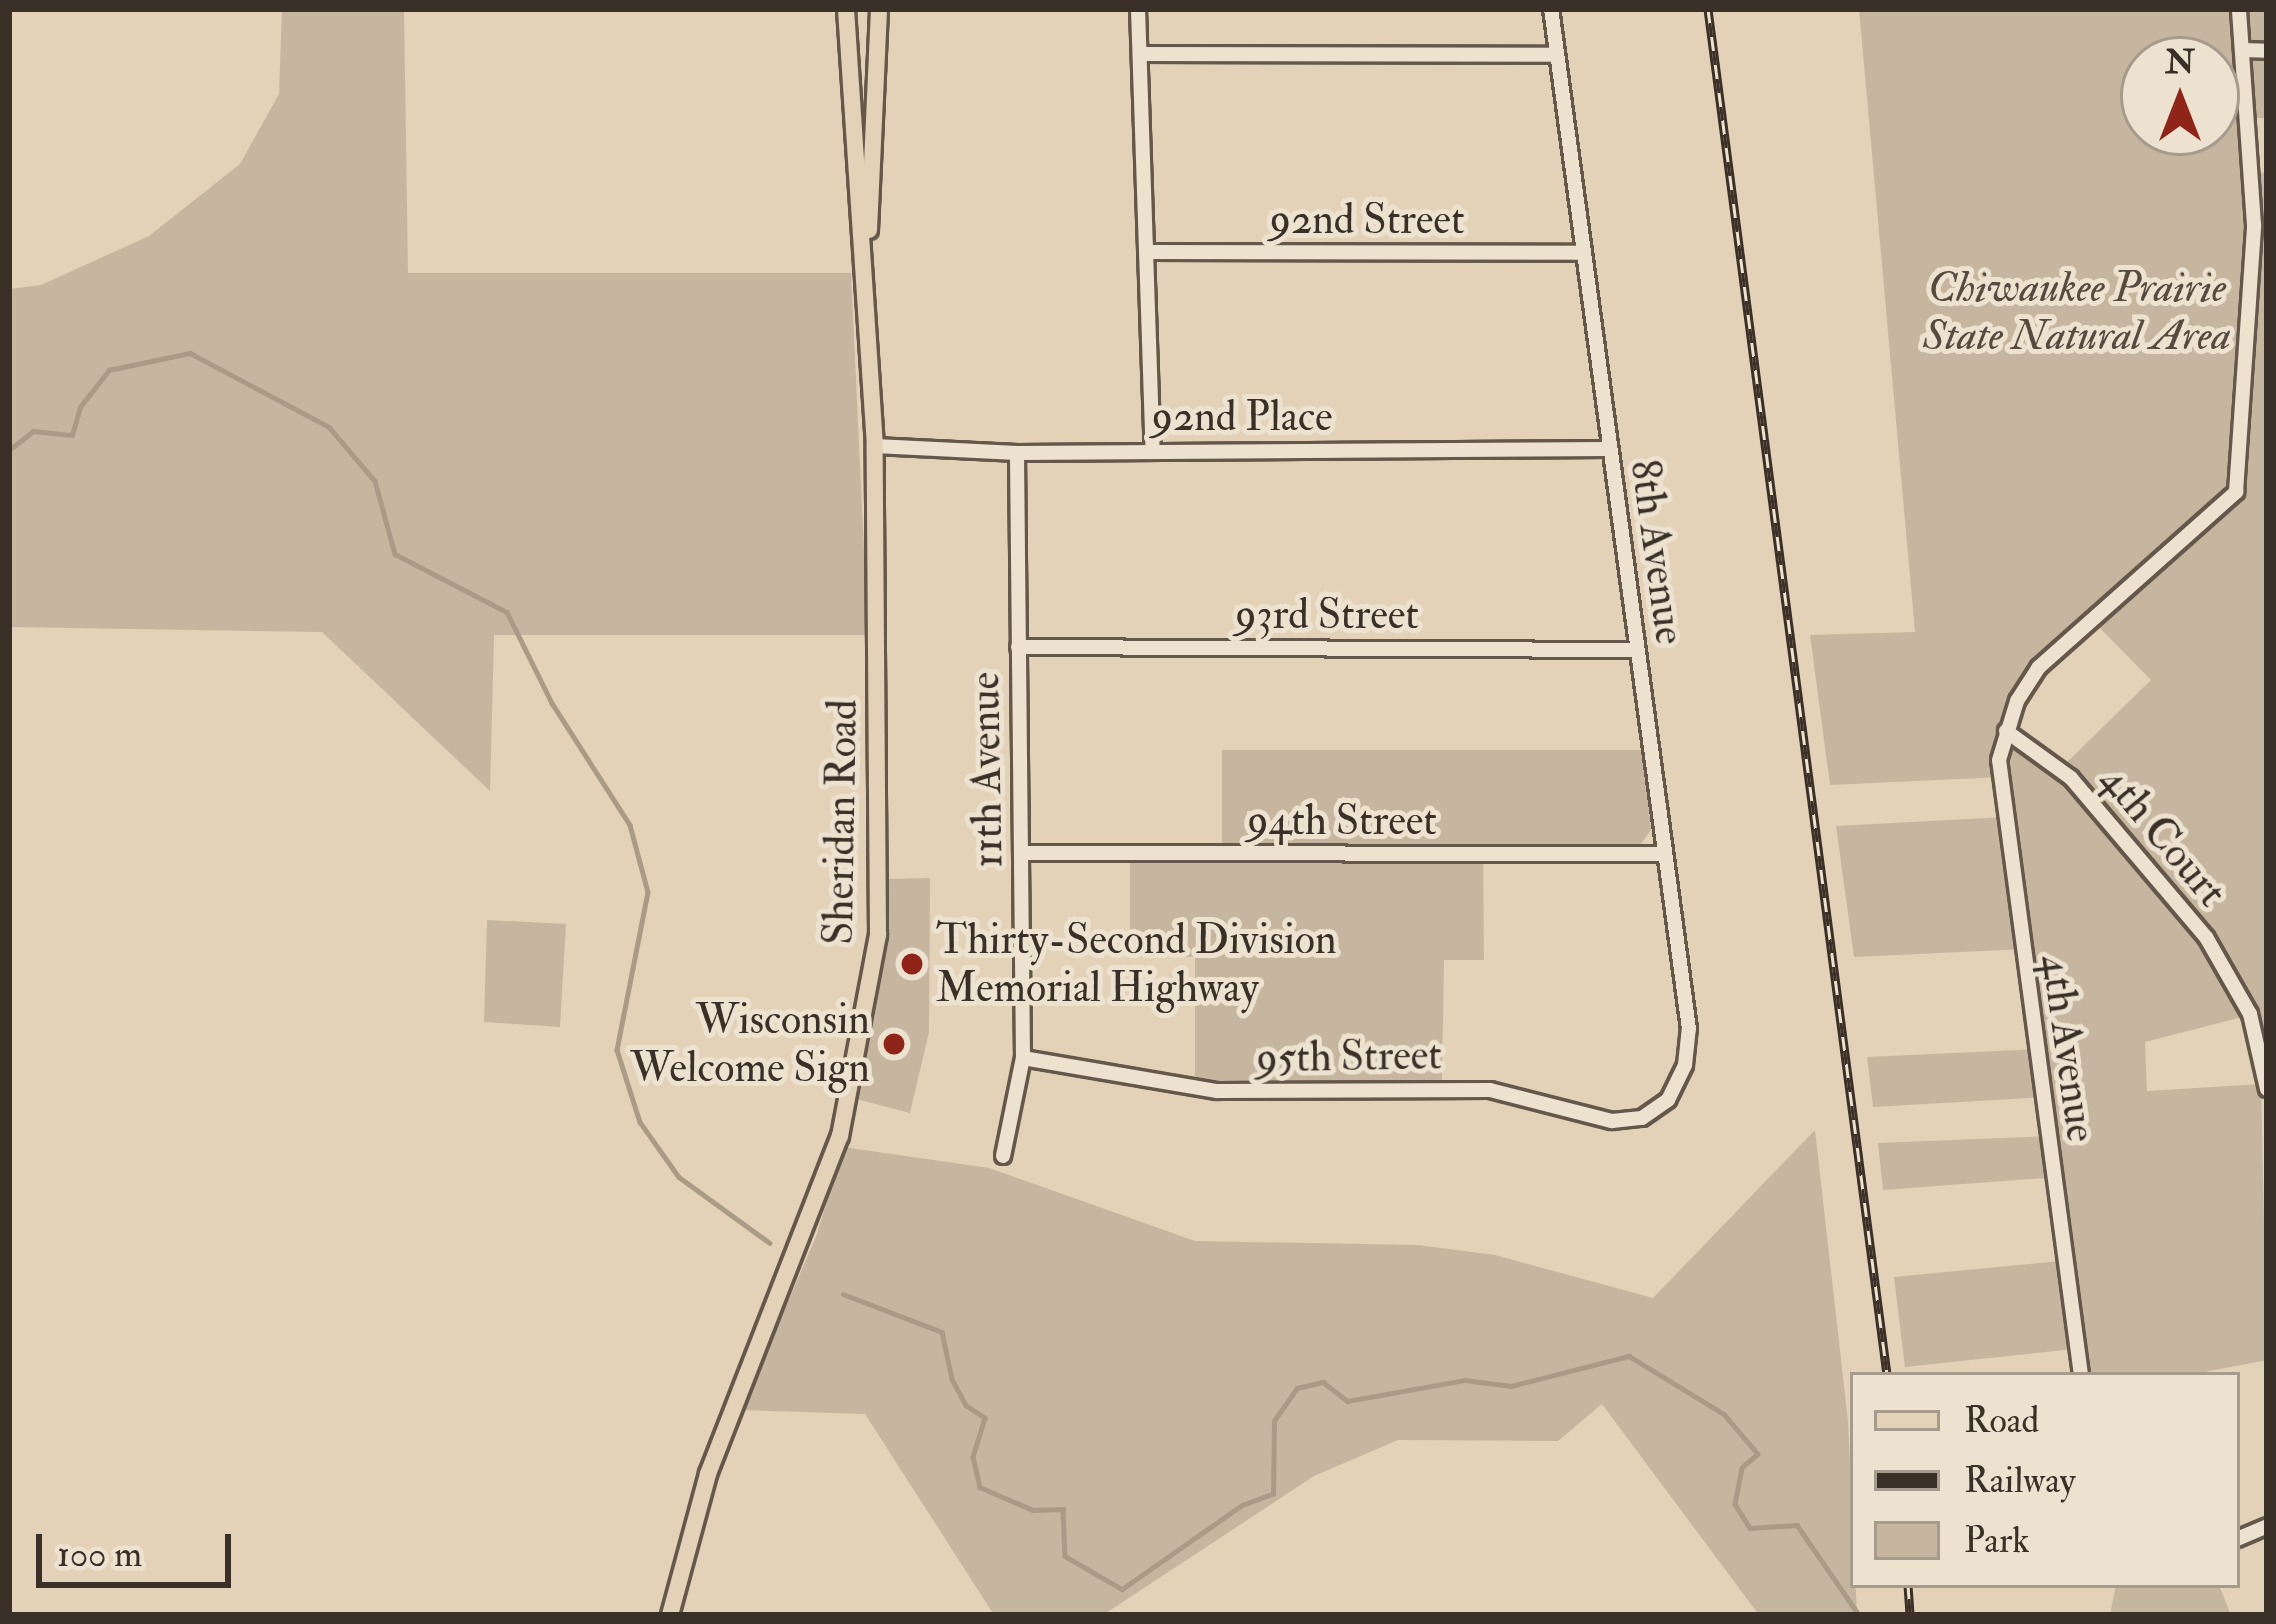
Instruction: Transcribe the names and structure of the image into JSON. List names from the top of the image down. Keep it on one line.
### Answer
{"streets":{"main road":["Sheridan Road"],"street":["92nd Street","92nd Place","8th Avenue","93rd Street","11th Avenue","94th Street","4th Court","4th Avenue","95th Street"]},"crossings":[["92nd Street","8th Avenue"],["92nd Place","8th Avenue"],["92nd Place","11th Avenue"],["92nd Place","Sheridan Road"],["8th Avenue","93rd Street"],["8th Avenue","94th Street"],["8th Avenue","95th Street"],["93rd Street","11th Avenue"],["11th Avenue","94th Street"],["11th Avenue","95th Street"],["4th Court","4th Avenue"]],"parks":["Chiwaukee Prairie State Natural Area"],"places":["Thirty-Second Division Memorial Highway","Wisconsin Welcome Sign"],"legend":["Road","Railway","Park"],"scale_bar":"100 m","north":"top"}
